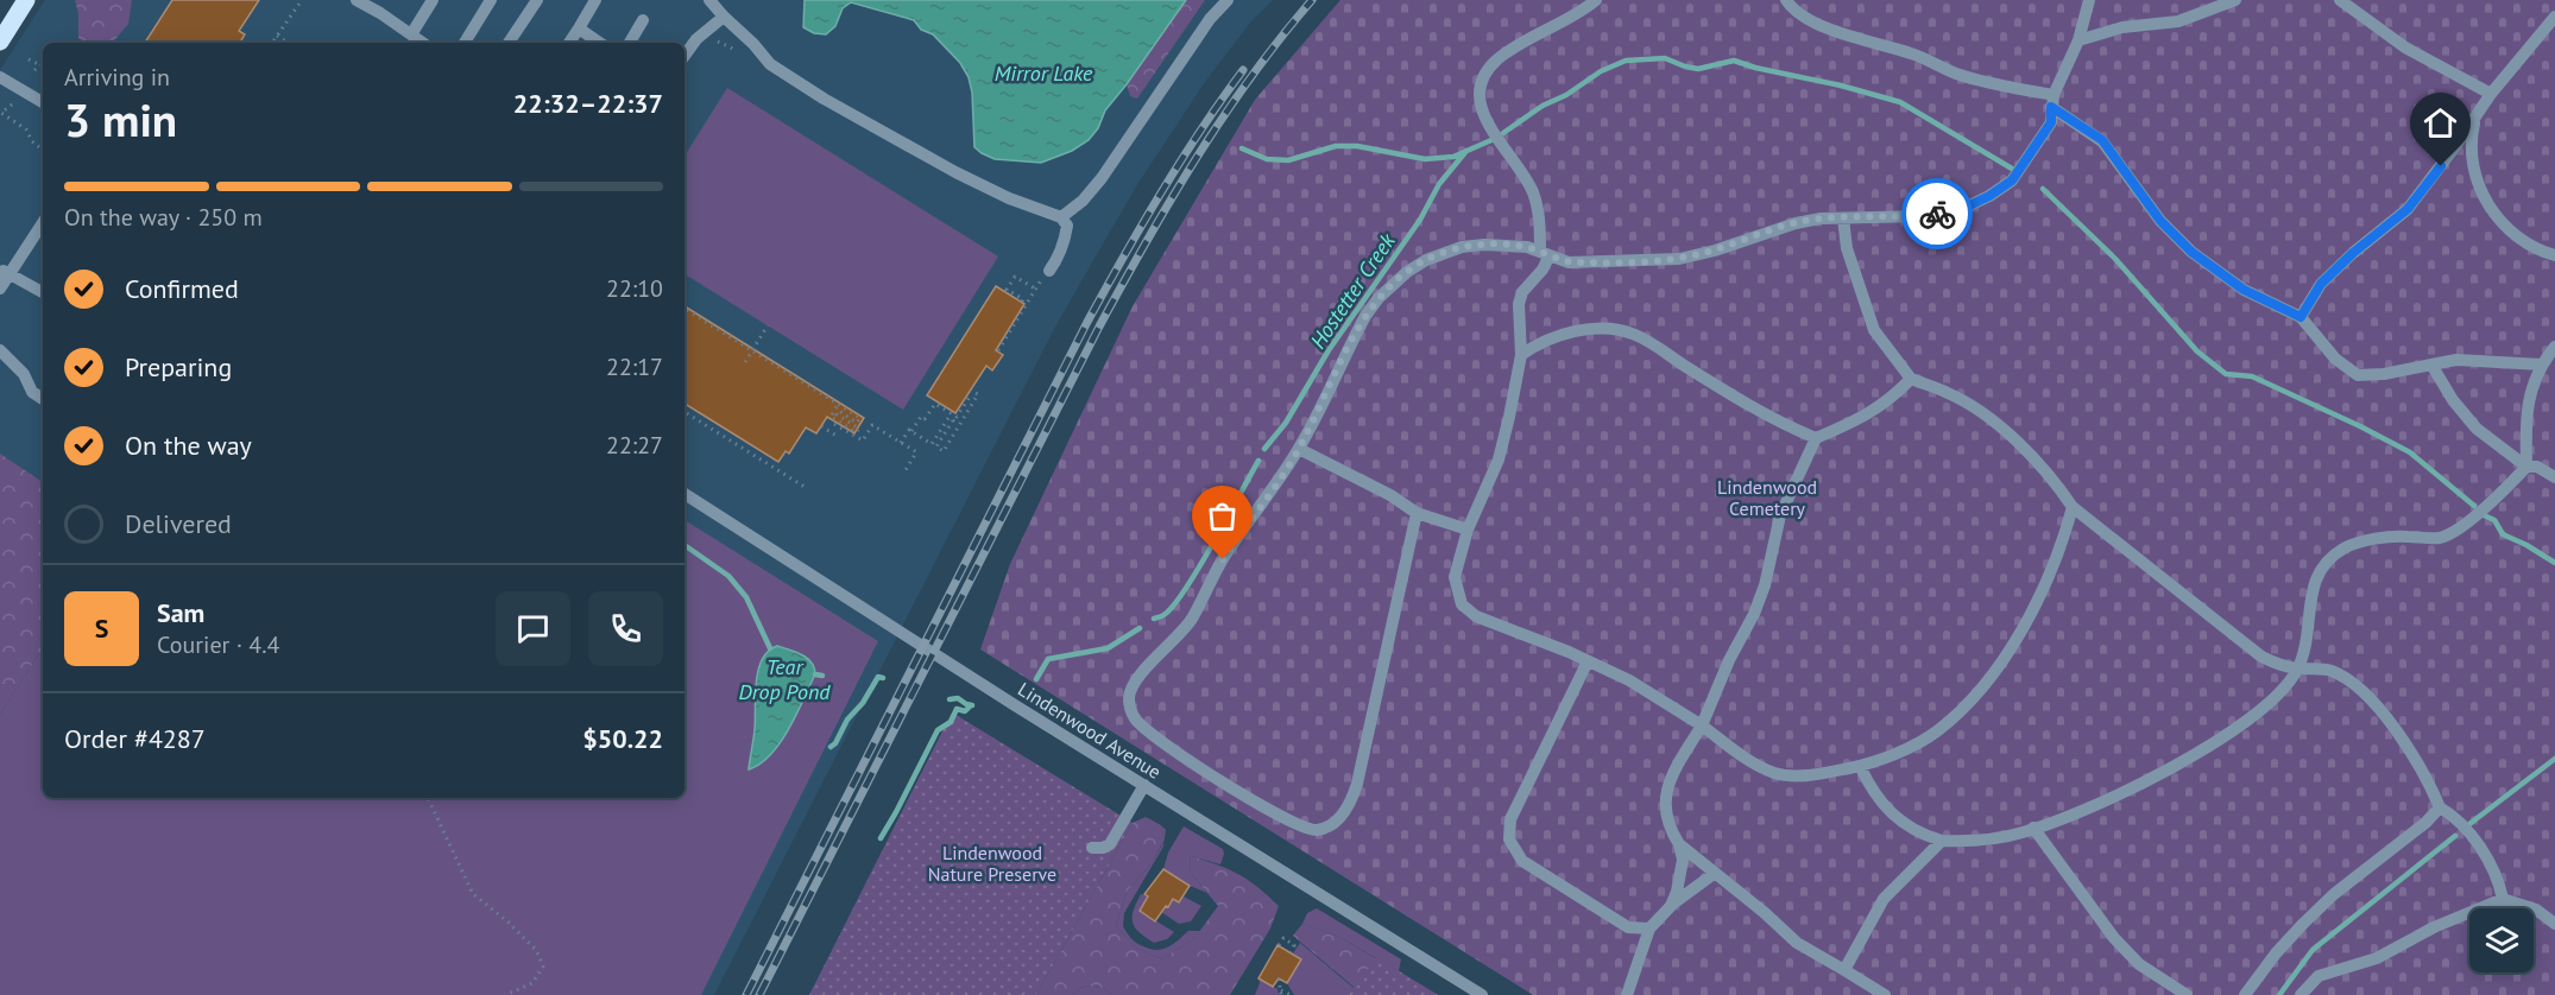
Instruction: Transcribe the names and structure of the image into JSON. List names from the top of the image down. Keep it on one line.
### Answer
{"streets":{"street":["Lindenwood Avenue"]},"water":["Mirror Lake","Hostetter Creek","Tear Drop Pond"],"parks":["Lindenwood Cemetery","Lindenwood Nature Preserve"],"page":{"heading":["3 min","Arriving in","22:32–22:37"],"panel":["Sam","Courier · 4.4","Order #4287","$50.22"],"bar":"On the way · 250 m","list":[["Confirmed","22:10"],["Preparing","22:17"],["On the way","22:27"],"Delivered"],"round":"S"}}
